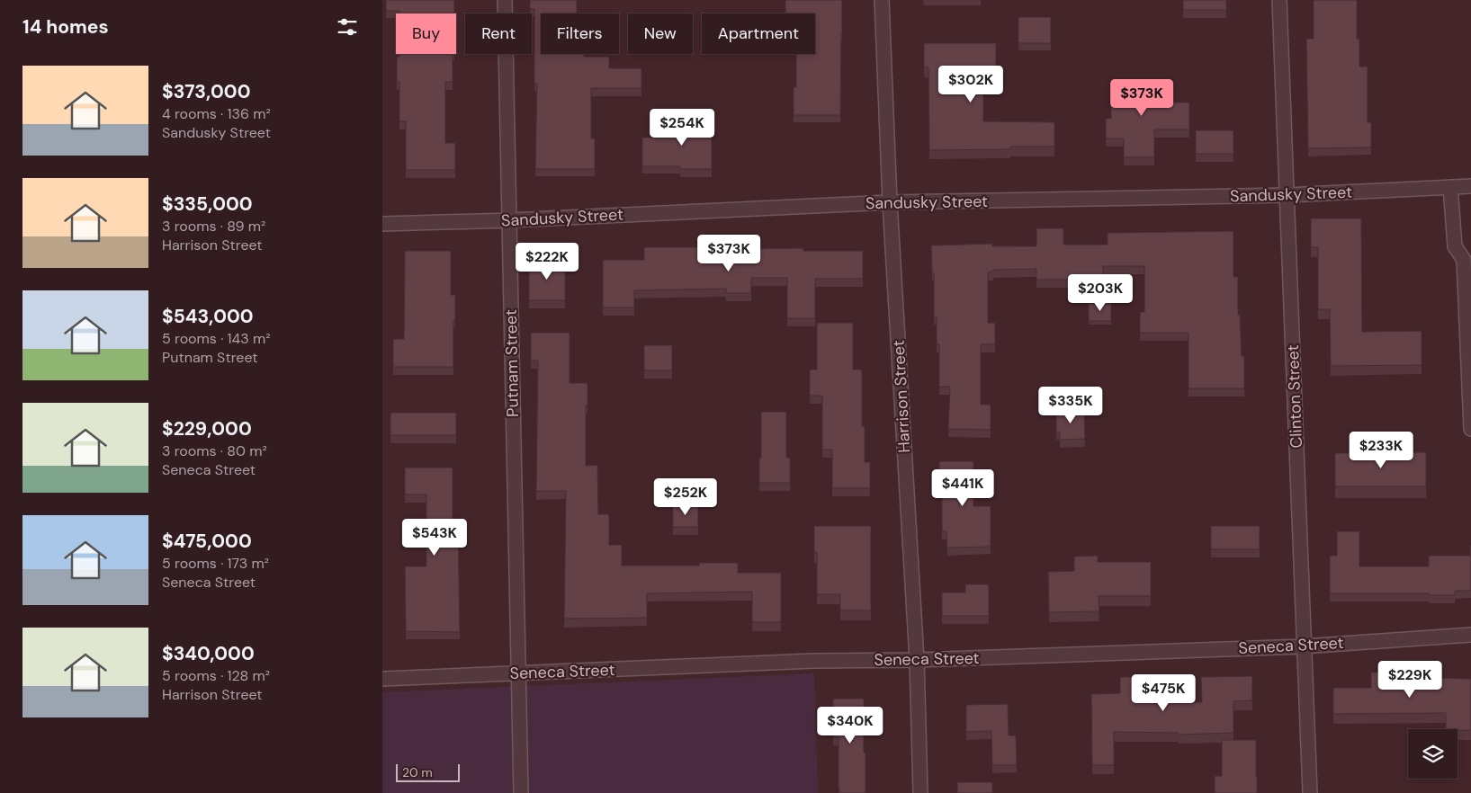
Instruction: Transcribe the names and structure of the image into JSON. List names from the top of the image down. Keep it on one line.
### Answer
{"streets":{"street":["Sandusky Street","Putnam Street","Harrison Street","Clinton Street","Seneca Street"]},"crossings":[["Sandusky Street","Putnam Street"],["Sandusky Street","Harrison Street"],["Sandusky Street","Clinton Street"],["Putnam Street","Seneca Street"],["Harrison Street","Seneca Street"],["Clinton Street","Seneca Street"]],"scale_bar":"20 m","page":{"heading":"14 homes","chip":["Buy","Rent","Filters","New","Apartment"],"list":[{"name":"$373,000","note":"4 rooms · 136 m² · Sandusky Street"},{"name":"$335,000","note":"3 rooms · 89 m² · Harrison Street"},{"name":"$543,000","note":"5 rooms · 143 m² · Putnam Street"},{"name":"$229,000","note":"3 rooms · 80 m² · Seneca Street"},{"name":"$475,000","note":"5 rooms · 173 m² · Seneca Street"},{"name":"$340,000","note":"5 rooms · 128 m² · Harrison Street"}],"price":["$302K","$373K","$254K","$373K","$222K","$203K","$335K","$233K","$441K","$252K","$543K","$229K","$475K","$340K"],"scale":"20 m"}}
